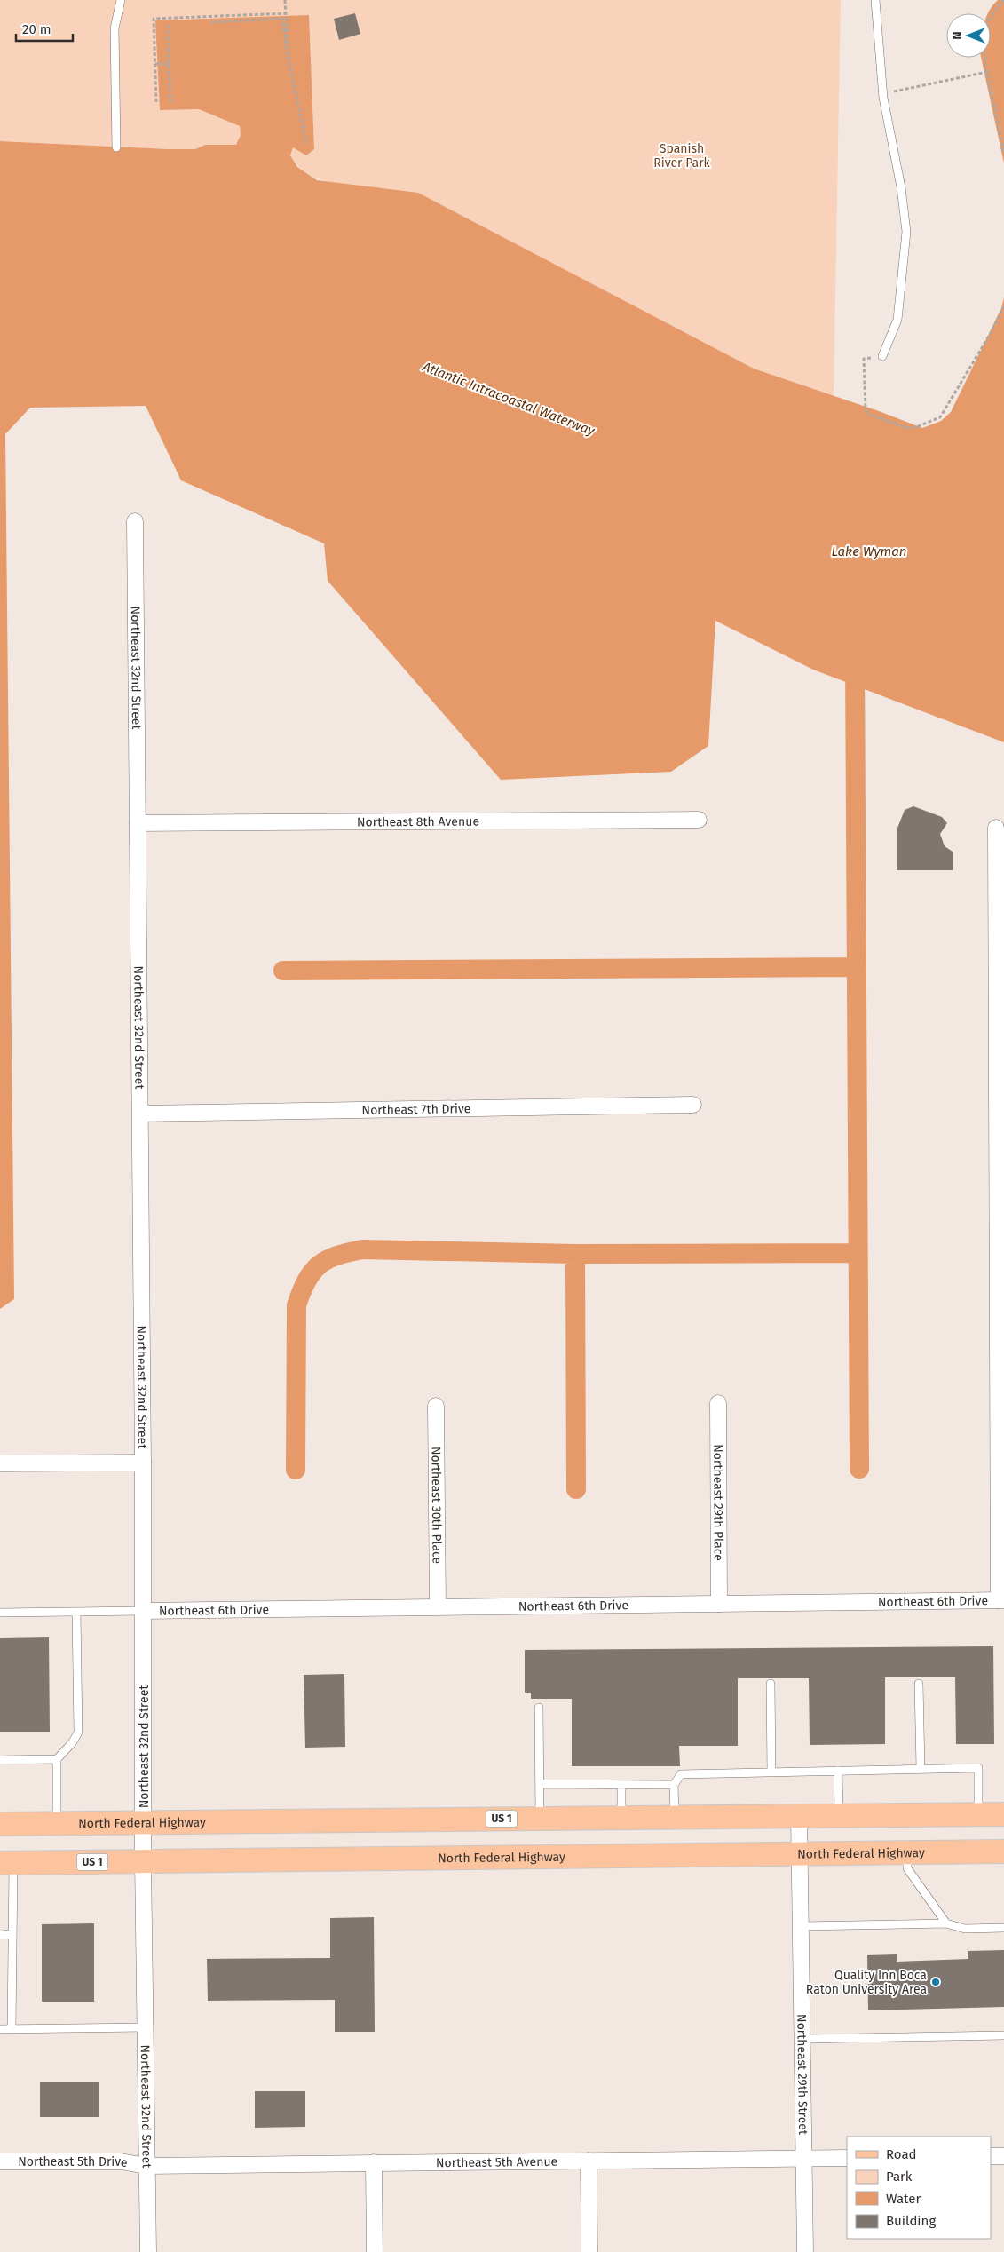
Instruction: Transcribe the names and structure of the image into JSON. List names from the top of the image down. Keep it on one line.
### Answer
{"streets":{"main road":["US 1","North Federal Highway"],"street":["Northeast 32nd Street","Northeast 8th Avenue","Northeast 7th Drive","Northeast 29th Place","Northeast 30th Place","Northeast 6th Drive","Northeast 29th Street","Northeast 5th Avenue","Northeast 5th Drive"]},"crossings":[["Northeast 32nd Street","Northeast 8th Avenue"],["Northeast 32nd Street","Northeast 7th Drive"],["Northeast 32nd Street","Northeast 6th Drive"],["Northeast 32nd Street","North Federal Highway"],["Northeast 32nd Street","Northeast 5th Avenue"],["Northeast 32nd Street","Northeast 5th Drive"],["Northeast 29th Place","Northeast 6th Drive"],["Northeast 30th Place","Northeast 6th Drive"],["North Federal Highway","Northeast 29th Street"],["Northeast 29th Street","Northeast 5th Avenue"],["Northeast 5th Avenue","Northeast 5th Drive"]],"water":["Atlantic Intracoastal Waterway","Lake Wyman"],"parks":["Spanish River Park"],"places":["Quality Inn Boca Raton University Area"],"legend":["Road","Park","Water","Building"],"scale_bar":"20 m","north":"left"}
